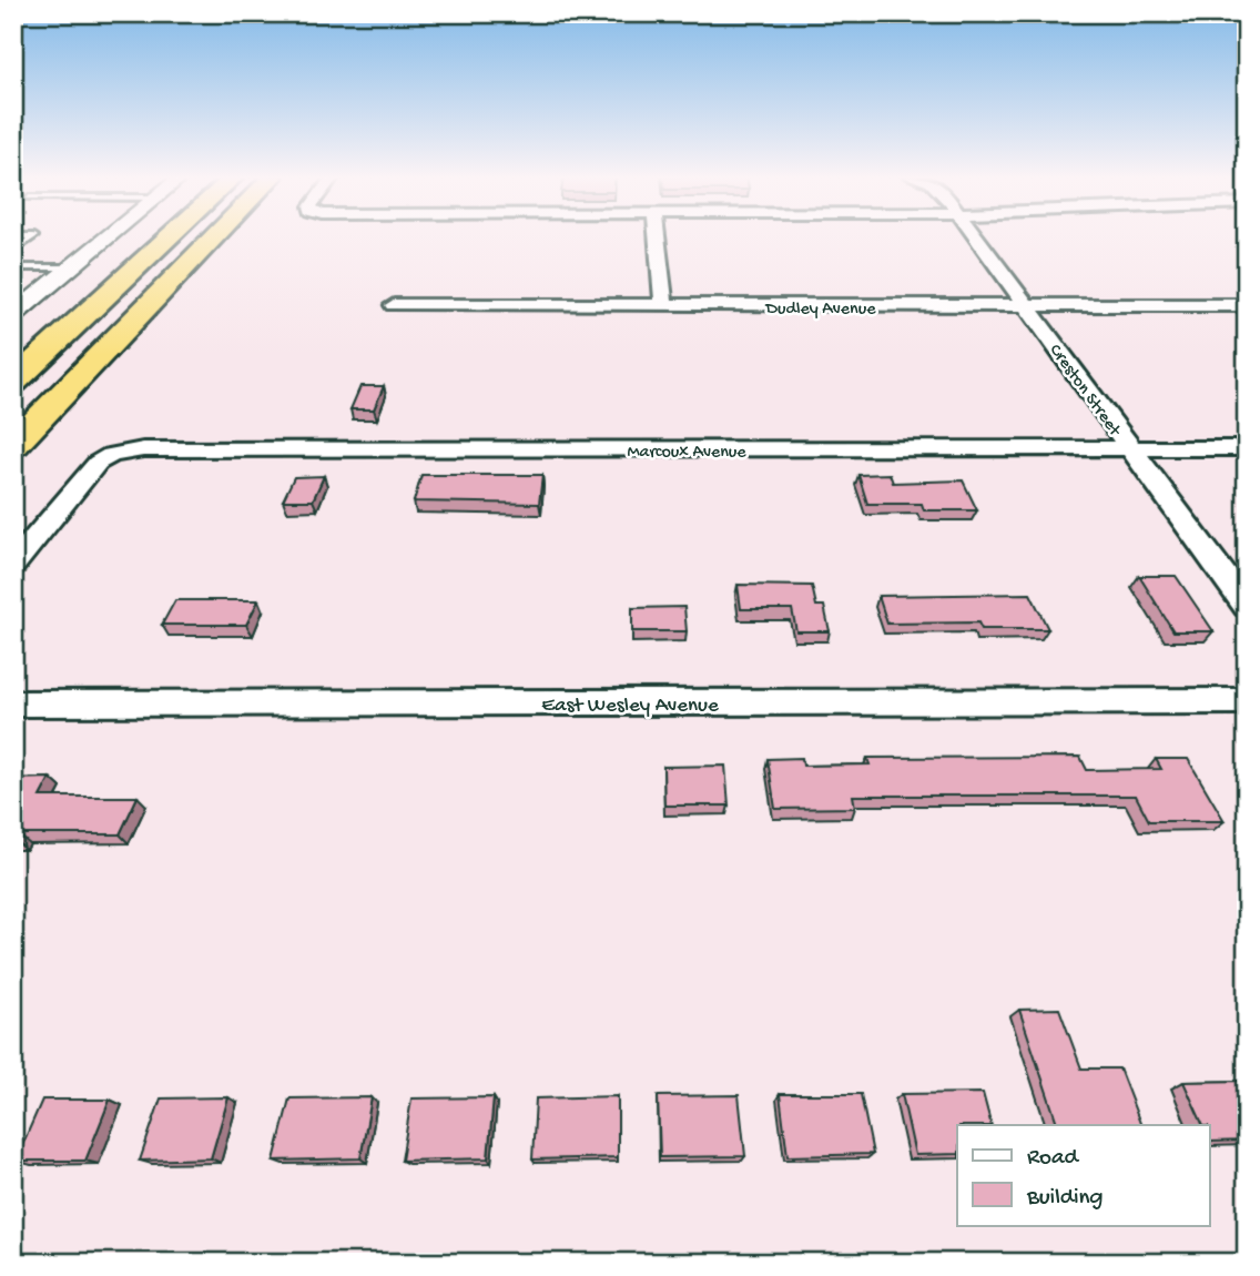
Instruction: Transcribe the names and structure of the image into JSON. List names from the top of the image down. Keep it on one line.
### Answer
{"streets":{"street":["Dudley Avenue","Creston Street","Marcoux Avenue","East Wesley Avenue"]},"crossings":[["Dudley Avenue","Creston Street"],["Creston Street","Marcoux Avenue"]],"legend":["Road","Building"]}
